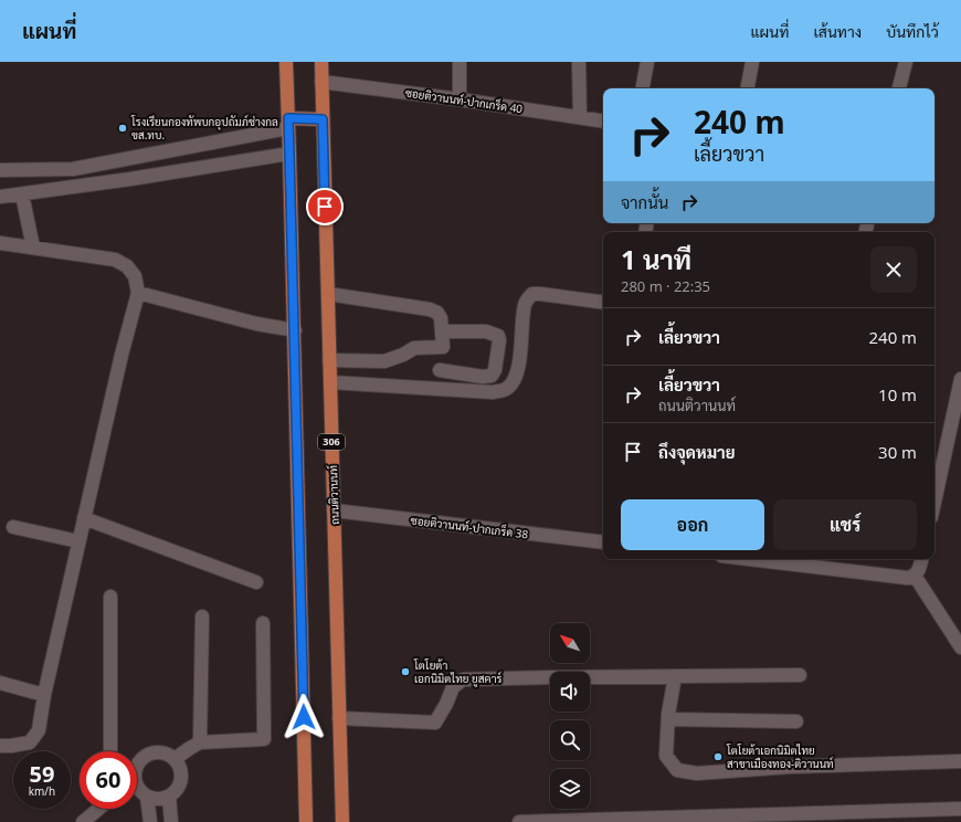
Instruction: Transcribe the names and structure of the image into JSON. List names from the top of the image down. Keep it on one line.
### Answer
{"streets":{"main road":["306","ถนนติวานนท์"],"street":["ซอยติวานนท์-ปากเกร็ด 40","ซอยติวานนท์-ปากเกร็ด 38"]},"crossings":[["ซอยติวานนท์-ปากเกร็ด 40","ถนนติวานนท์"],["ถนนติวานนท์","ซอยติวานนท์-ปากเกร็ด 38"]],"places":["โรงเรียนกองทัพบกอุปถัมภ์ช่างกล ขส.ทบ.","โตโยต้า เอกนิมิตไทย ยูสคาร์","โตโยต้าเอกนิมิตไทย สาขาเมืองทอง-ติวานนท์"],"north":"top left","page":{"header":"แผนที่","nav":["แผนที่","เส้นทาง","บันทึกไว้"],"turn":["240 m","เลี้ยวขวา"],"then":"จากนั้น","heading":["1 นาที","280 m · 22:35"],"list":[{"name":"เลี้ยวขวา","value":"240 m"},{"name":"เลี้ยวขวา","note":"ถนนติวานนท์","value":"10 m"},{"name":"ถึงจุดหมาย","value":"30 m"}],"buttons":["ออก","แชร์"],"speed":"59 km/h","limit":"60"}}
